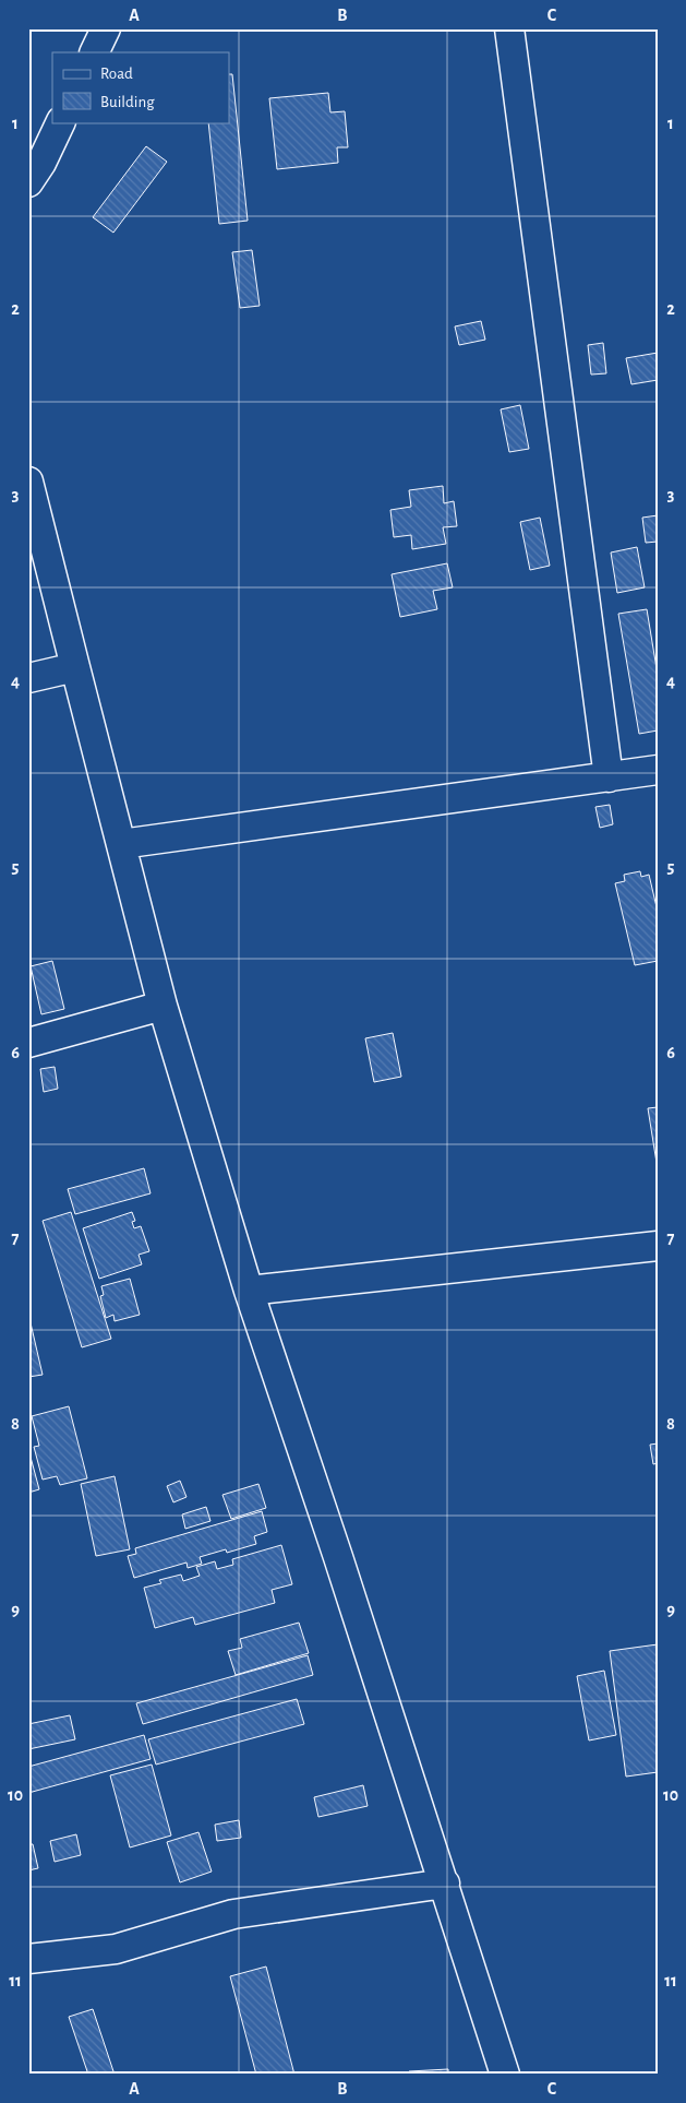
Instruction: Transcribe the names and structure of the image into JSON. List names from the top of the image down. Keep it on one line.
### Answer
{"legend":["Road","Building"],"grid":{"columns":["A","B","C"],"rows":["1","2","3","4","5","6","7","8","9","10","11"]}}
